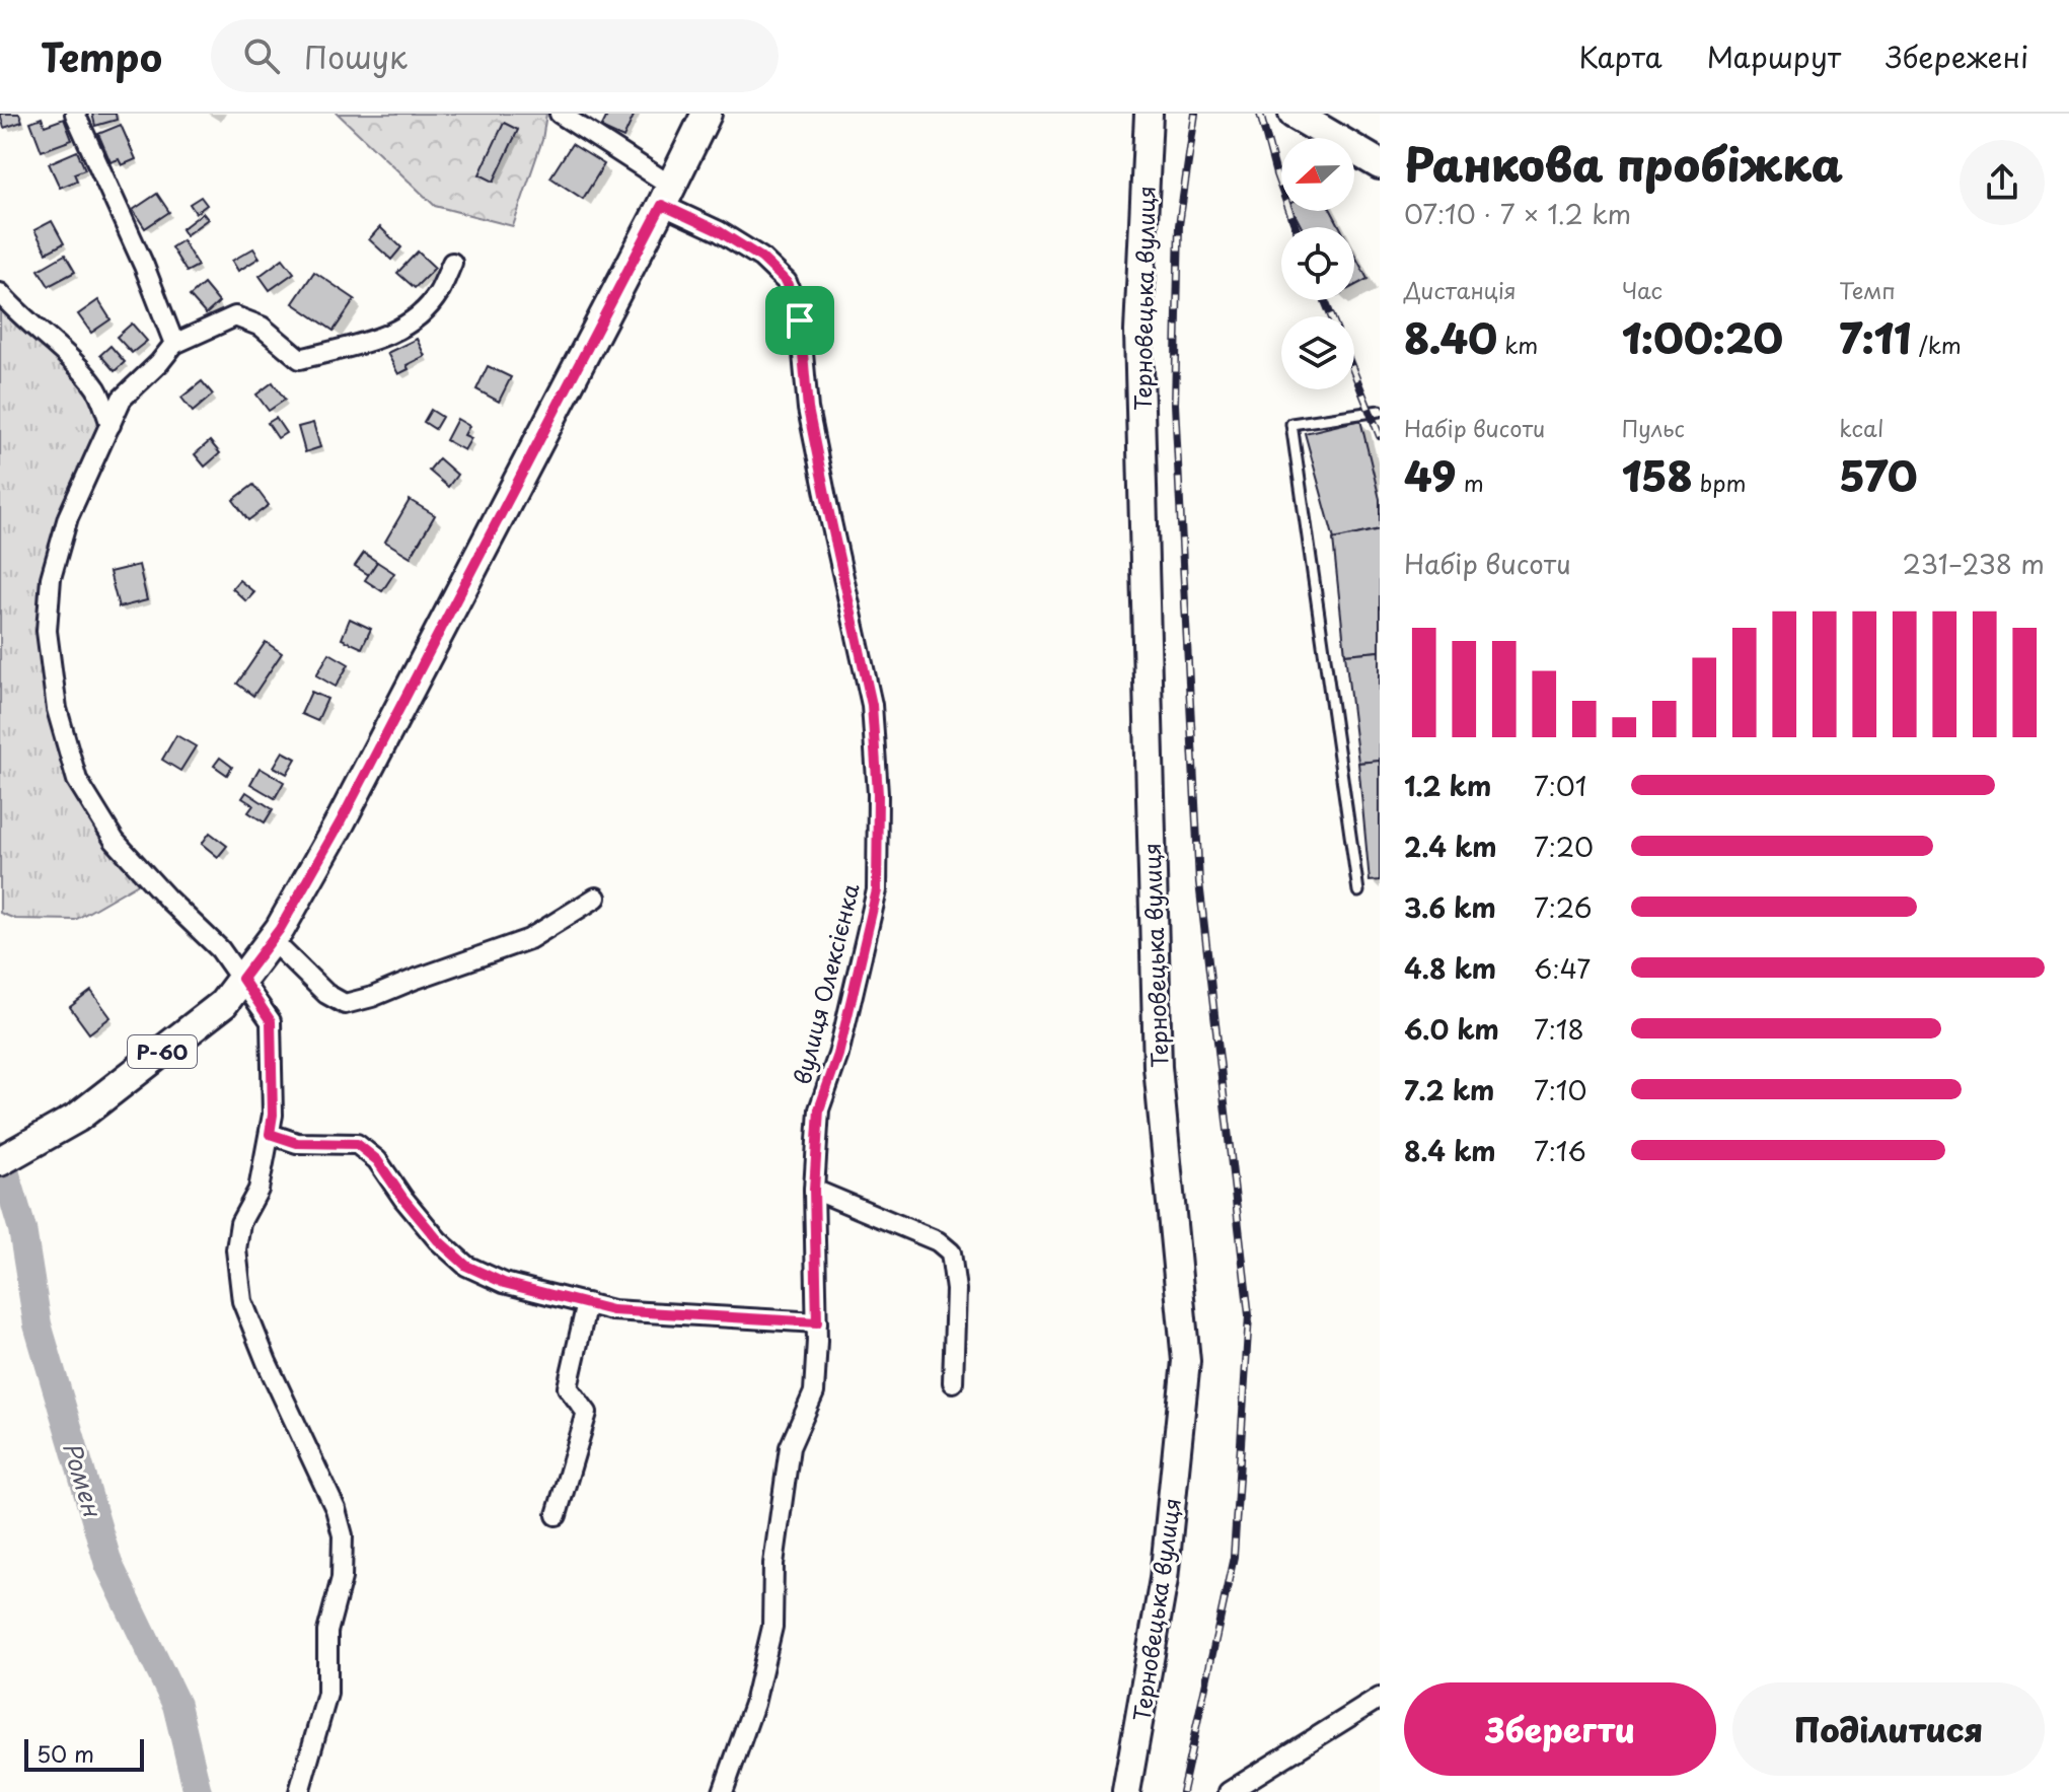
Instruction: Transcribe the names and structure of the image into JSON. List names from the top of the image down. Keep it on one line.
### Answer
{"streets":{"main road":["Терновецька вулиця","Р-60"],"street":["вулиця Олексієнка"]},"crossings":[["вулиця Олексієнка","Р-60"]],"water":["Ромен"],"scale_bar":"50 m","north":"left","page":{"header":"Tempo","search":"Пошук","nav":["Карта","Маршрут","Збережені"],"heading":["Ранкова пробіжка","07:10 · 7 × 1.2 km"],"stats":[["Дистанція","8.40 km"],["Час","1:00:20"],["Темп","7:11 /km"],["Набір висоти","49 m"],["Пульс","158 bpm"],["kcal","570"]],"chart":["Набір висоти","231–238 m"],"list":[{"name":"1.2 km","note":"7:01"},{"name":"2.4 km","note":"7:20"},{"name":"3.6 km","note":"7:26"},{"name":"4.8 km","note":"6:47"},{"name":"6.0 km","note":"7:18"},{"name":"7.2 km","note":"7:10"},{"name":"8.4 km","note":"7:16"}],"buttons":["Зберегти","Поділитися"],"scale":"50 m"}}
